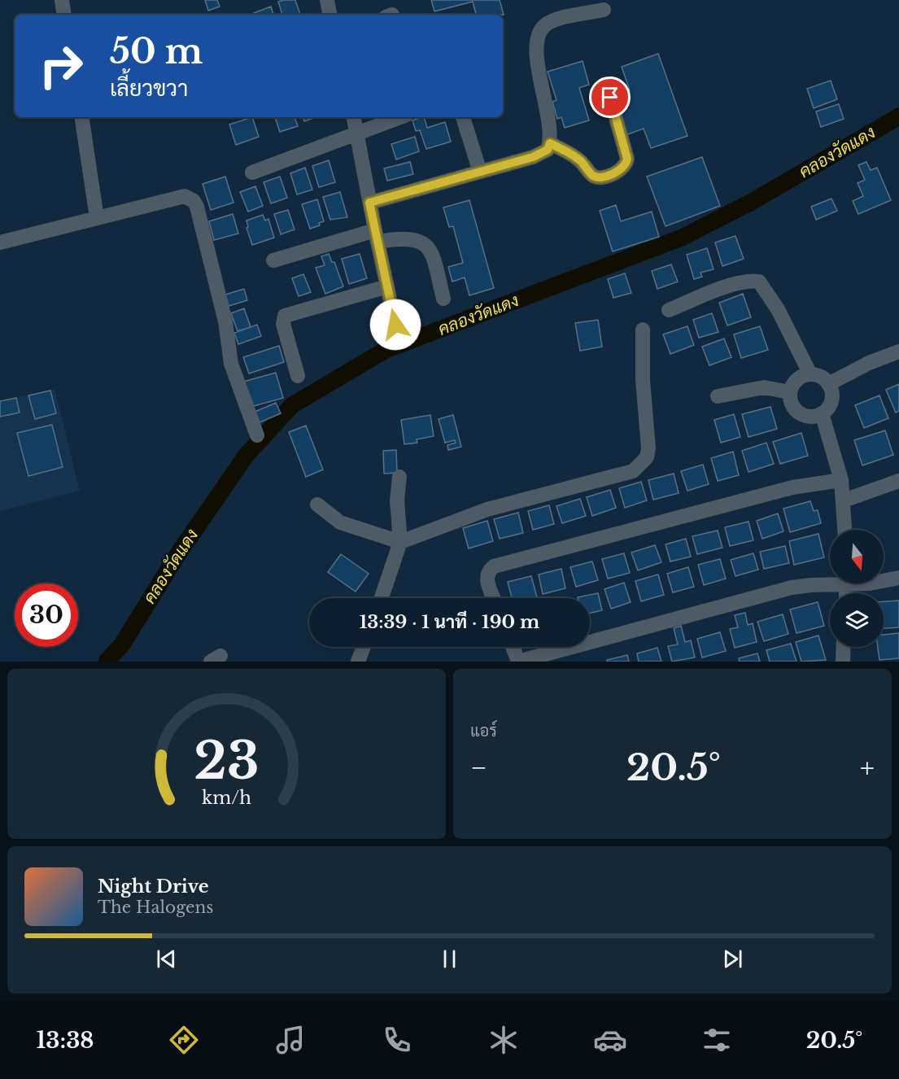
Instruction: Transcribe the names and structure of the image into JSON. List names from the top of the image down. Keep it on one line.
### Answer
{"water":["คลองวัดแดง"],"north":"bottom","page":{"turn":["50 m","เลี้ยวขวา"],"limit":"30","trip":"13:39 · 1 นาที · 190 m","tile":"แอร์","heat":["−","20.5°","+"],"song":["Night Drive","The Halogens"],"tabs":["13:38","20.5°"],"gauge":["23","km/h"]}}
